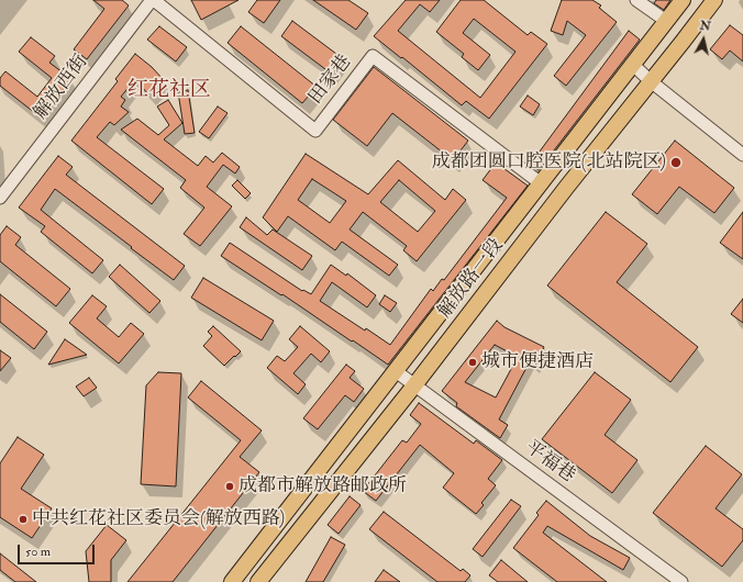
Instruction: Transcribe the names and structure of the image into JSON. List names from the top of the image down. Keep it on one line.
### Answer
{"streets":{"main road":["解放路一段"],"street":["田家巷","解放西街","平福巷"]},"crossings":[["田家巷","解放西街"],["田家巷","解放路一段"],["解放路一段","平福巷"]],"districts":["红花社区"],"places":["成都团圆口腔医院(北站院区)","城市便捷酒店","成都市解放路邮政所","中共红花社区委员会(解放西路)"],"scale_bar":"50 m","north":"top"}
